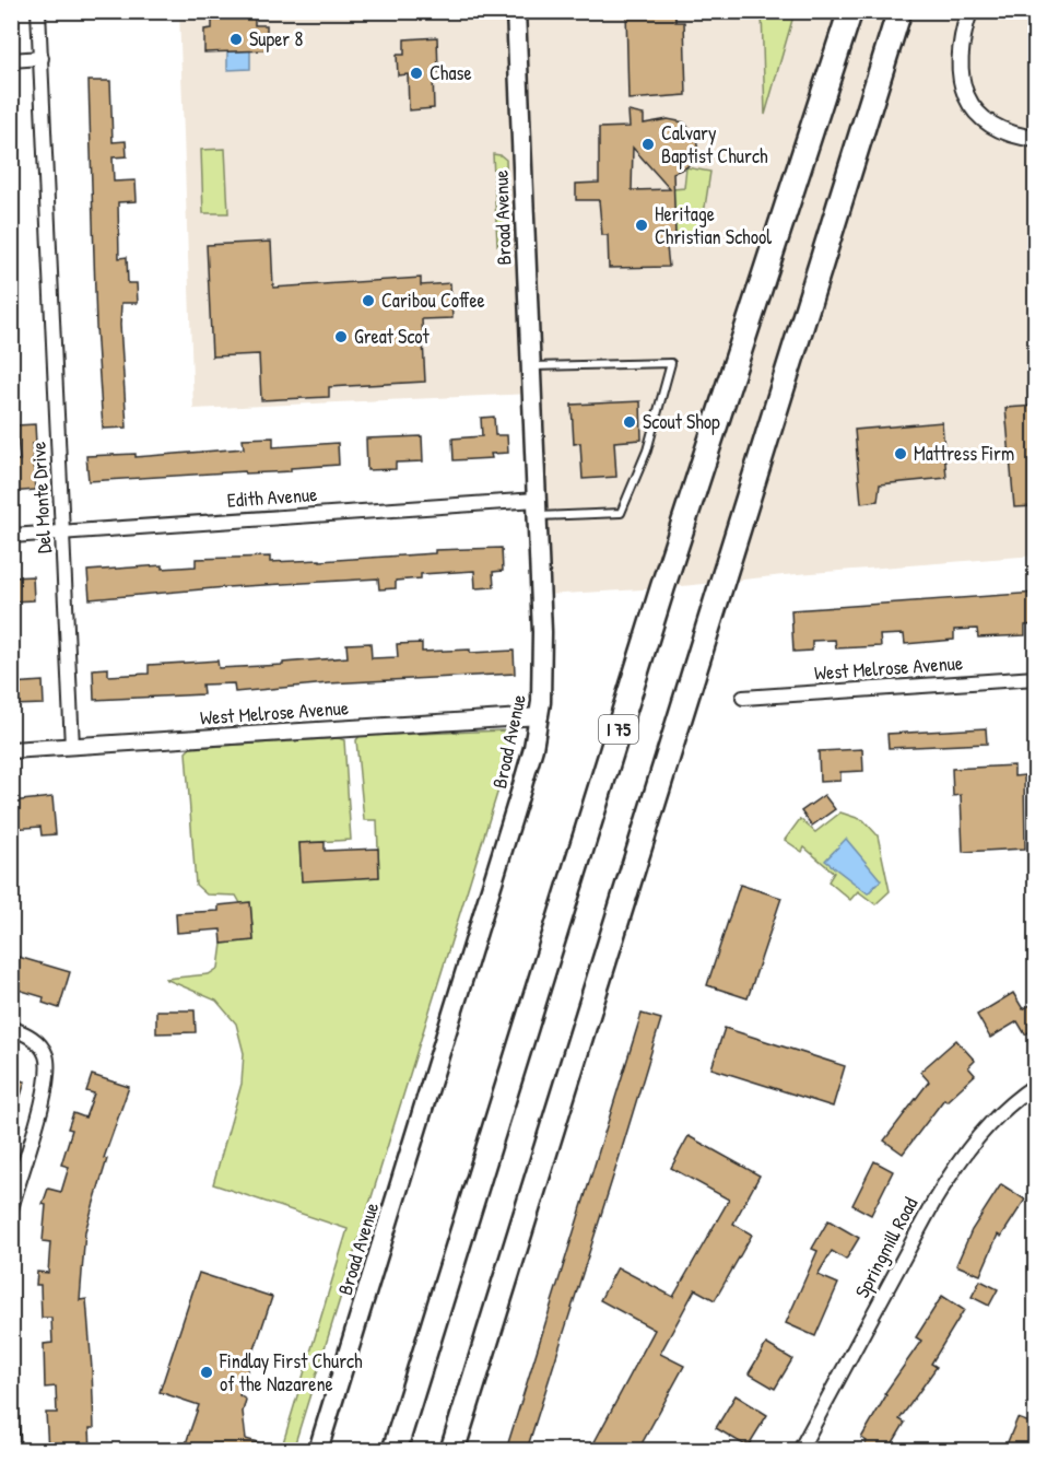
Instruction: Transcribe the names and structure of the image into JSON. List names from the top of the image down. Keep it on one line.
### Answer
{"streets":{"highway":["I 75"],"main road":["Broad Avenue"],"street":["Del Monte Drive","Edith Avenue","West Melrose Avenue","Springmill Road"]},"crossings":[["Broad Avenue","Edith Avenue"],["Broad Avenue","West Melrose Avenue"],["Del Monte Drive","Edith Avenue"],["Del Monte Drive","West Melrose Avenue"]],"places":["Super 8","Chase","Calvary Baptist Church","Heritage Christian School","Caribou Coffee","Great Scot","Scout Shop","Mattress Firm","Findlay First Church of the Nazarene"]}
